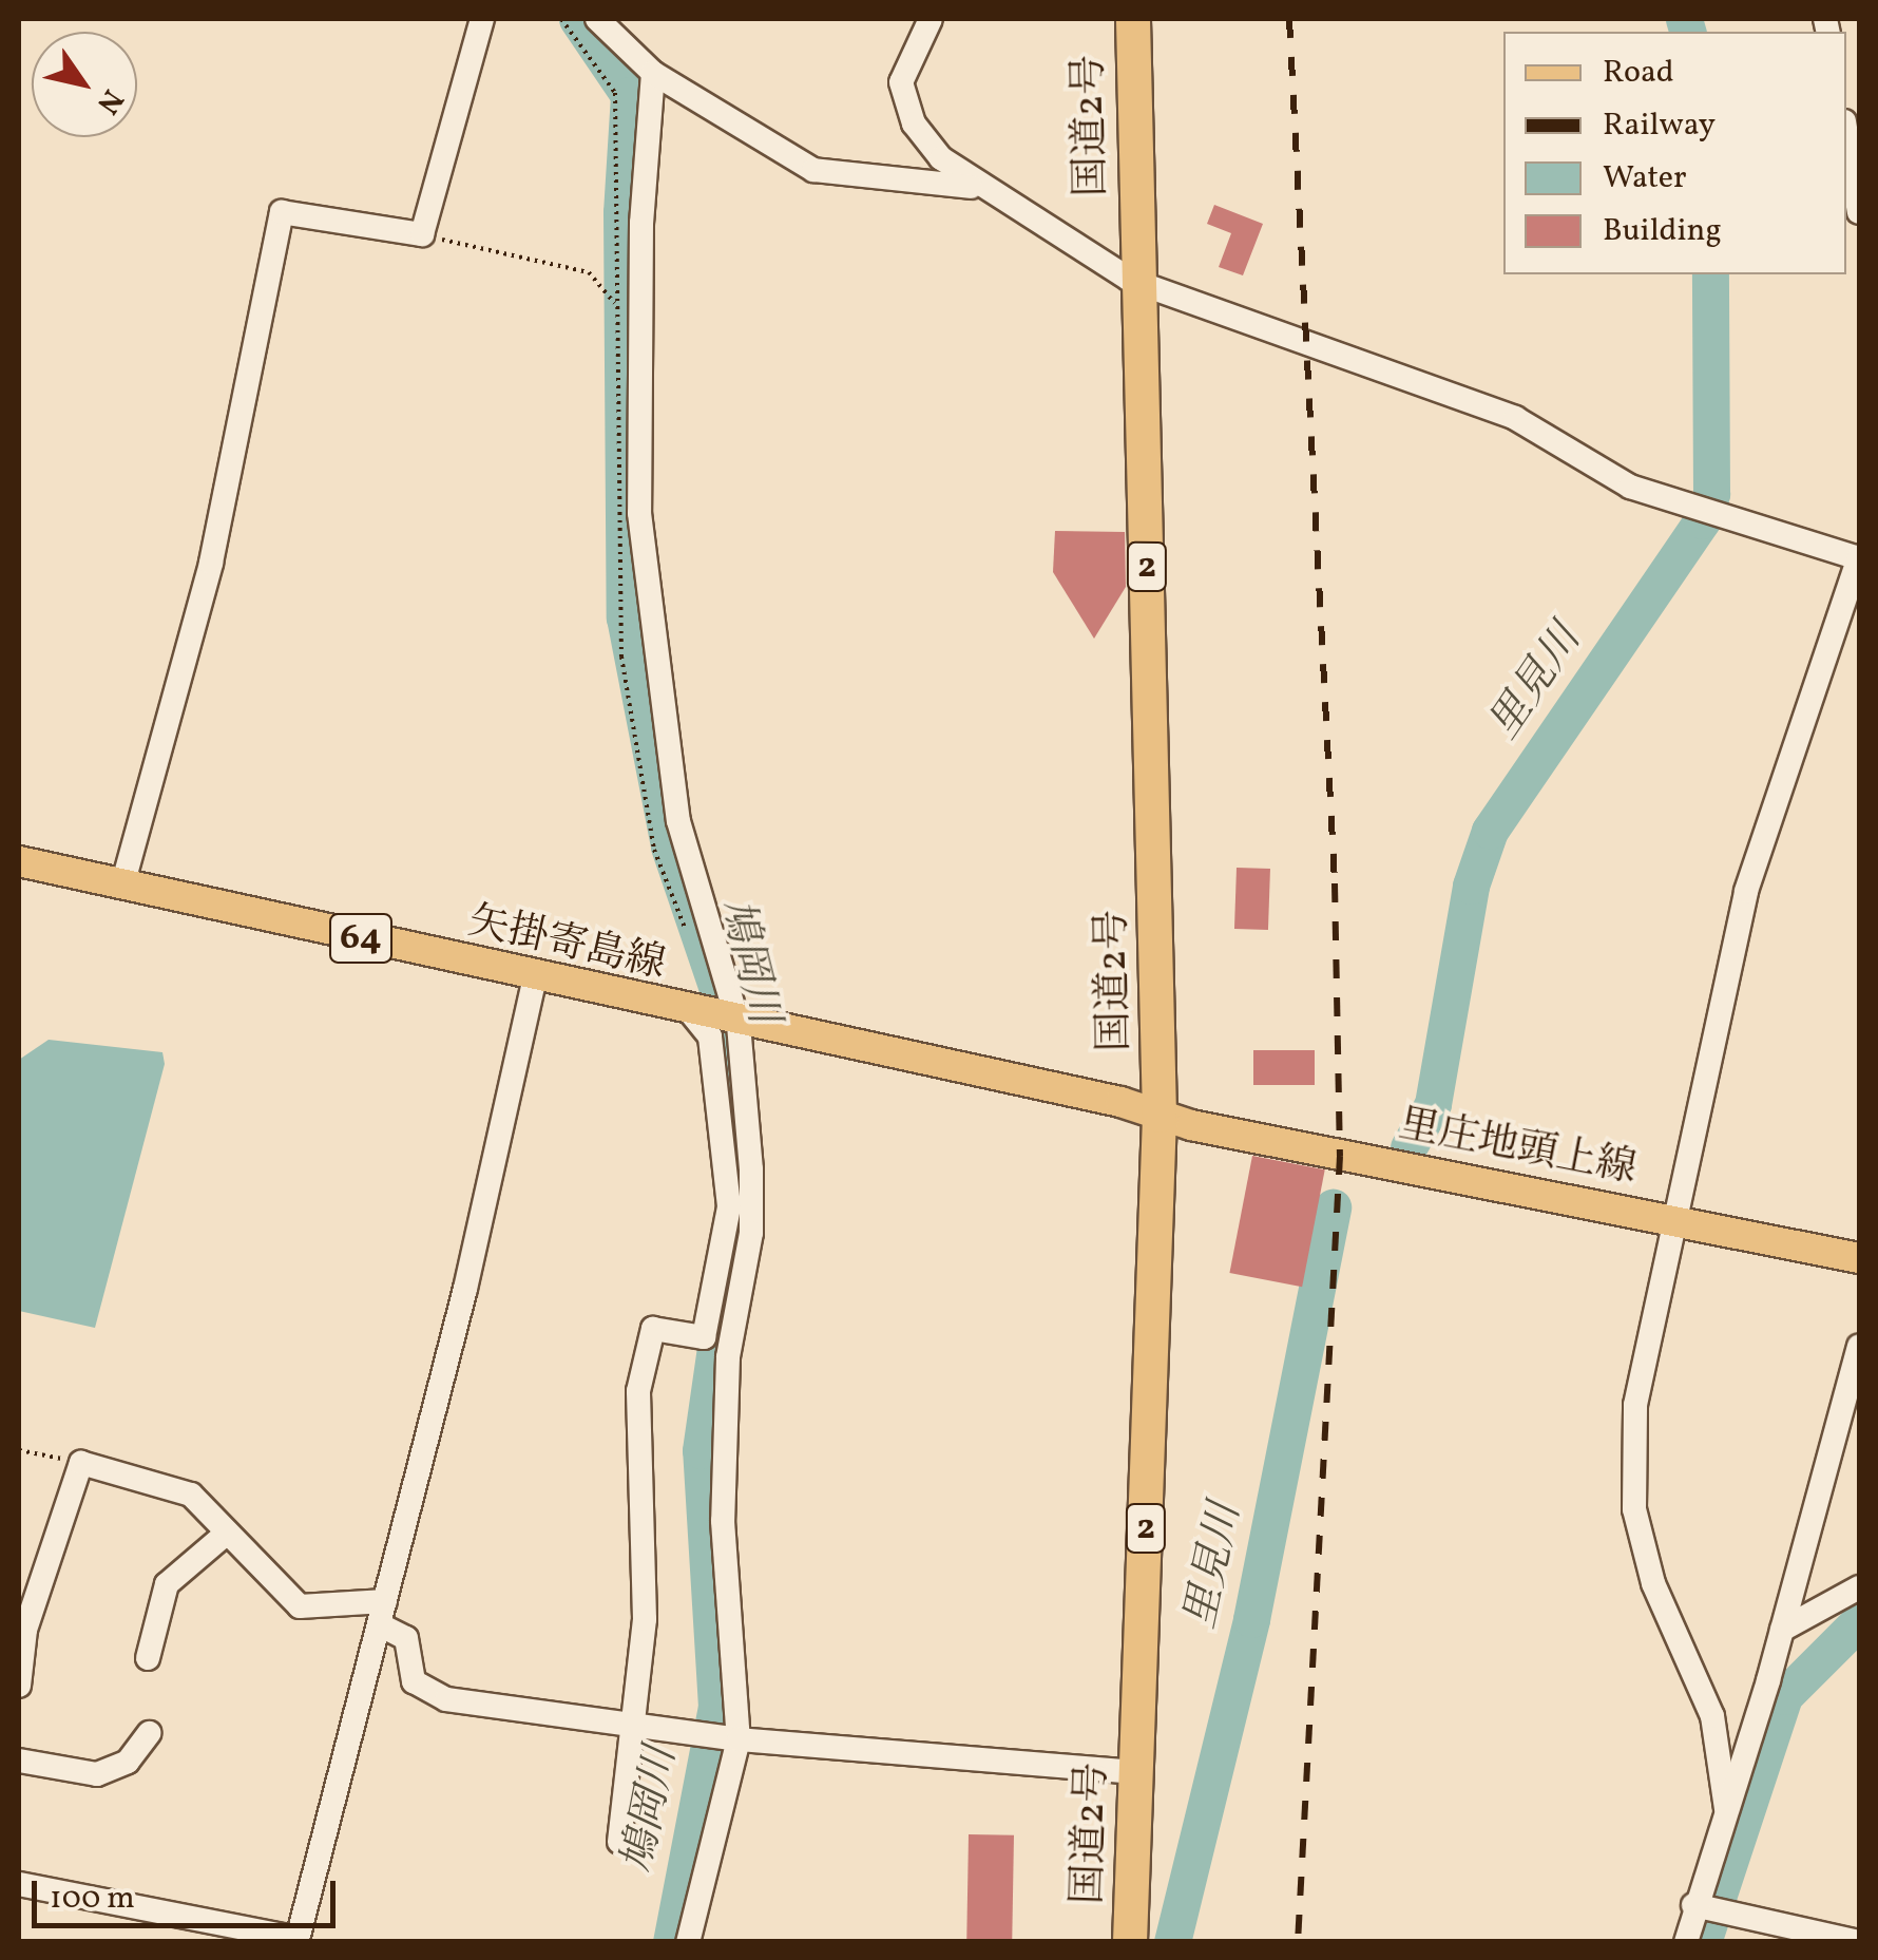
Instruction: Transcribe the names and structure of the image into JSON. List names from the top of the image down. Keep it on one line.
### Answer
{"streets":{"highway":["国道2号","2"],"main road":["64","矢掛寄島線","里庄地頭上線"]},"crossings":[["国道2号","矢掛寄島線"],["国道2号","里庄地頭上線"],["矢掛寄島線","里庄地頭上線"]],"water":["里見川","鳩岡川"],"legend":["Road","Railway","Water","Building"],"scale_bar":"100 m","north":"bottom right"}
